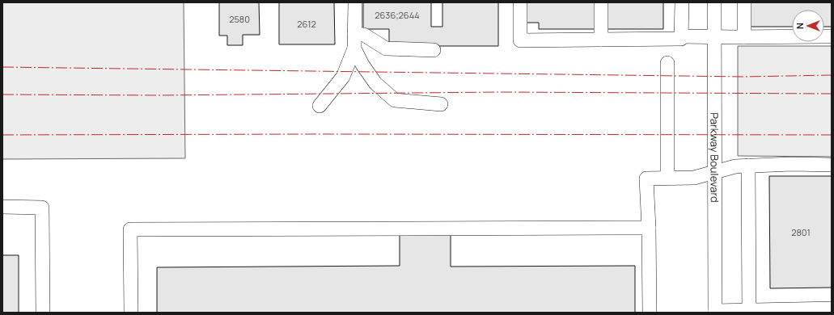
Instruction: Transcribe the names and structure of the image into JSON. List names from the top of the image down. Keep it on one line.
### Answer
{"streets":{"street":["Parkway Boulevard"]},"house_numbers":["2636;2644","2580","2612","2801"],"north":"left"}
